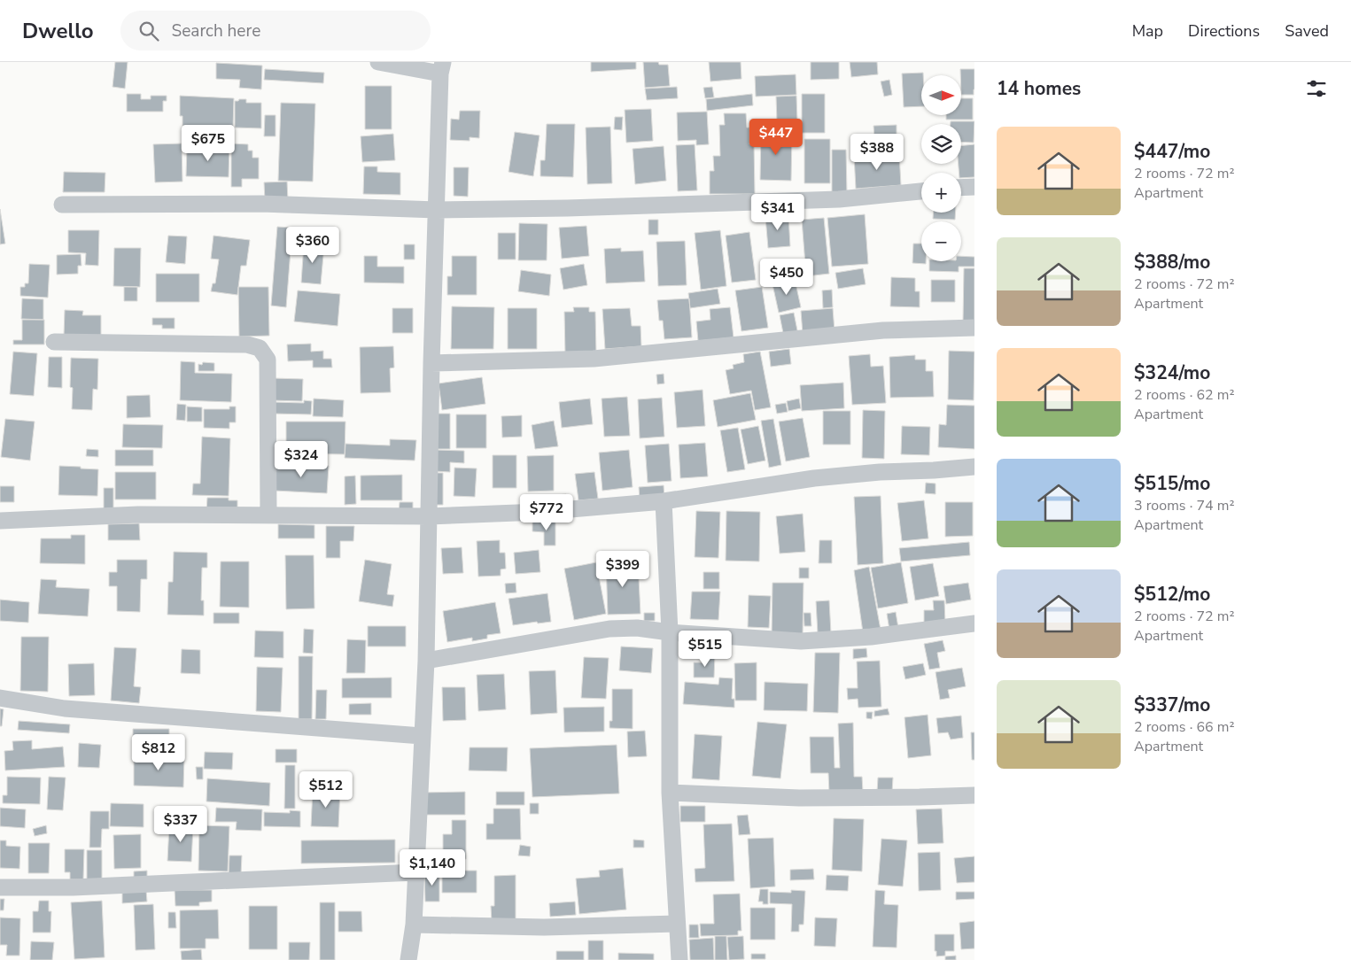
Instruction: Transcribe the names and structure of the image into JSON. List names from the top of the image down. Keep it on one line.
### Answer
{"north":"right","page":{"header":"Dwello","search":"Search here","nav":["Map","Directions","Saved"],"heading":"14 homes","map_buttons":["+","−"],"list":[{"name":"$447/mo","note":"2 rooms · 72 m² · Apartment"},{"name":"$388/mo","note":"2 rooms · 72 m² · Apartment"},{"name":"$324/mo","note":"2 rooms · 62 m² · Apartment"},{"name":"$515/mo","note":"3 rooms · 74 m² · Apartment"},{"name":"$512/mo","note":"2 rooms · 72 m² · Apartment"},{"name":"$337/mo","note":"2 rooms · 66 m² · Apartment"}],"price":["$447","$675","$388","$341","$360","$450","$324","$772","$399","$515","$812","$512","$337","$1,140"]}}
